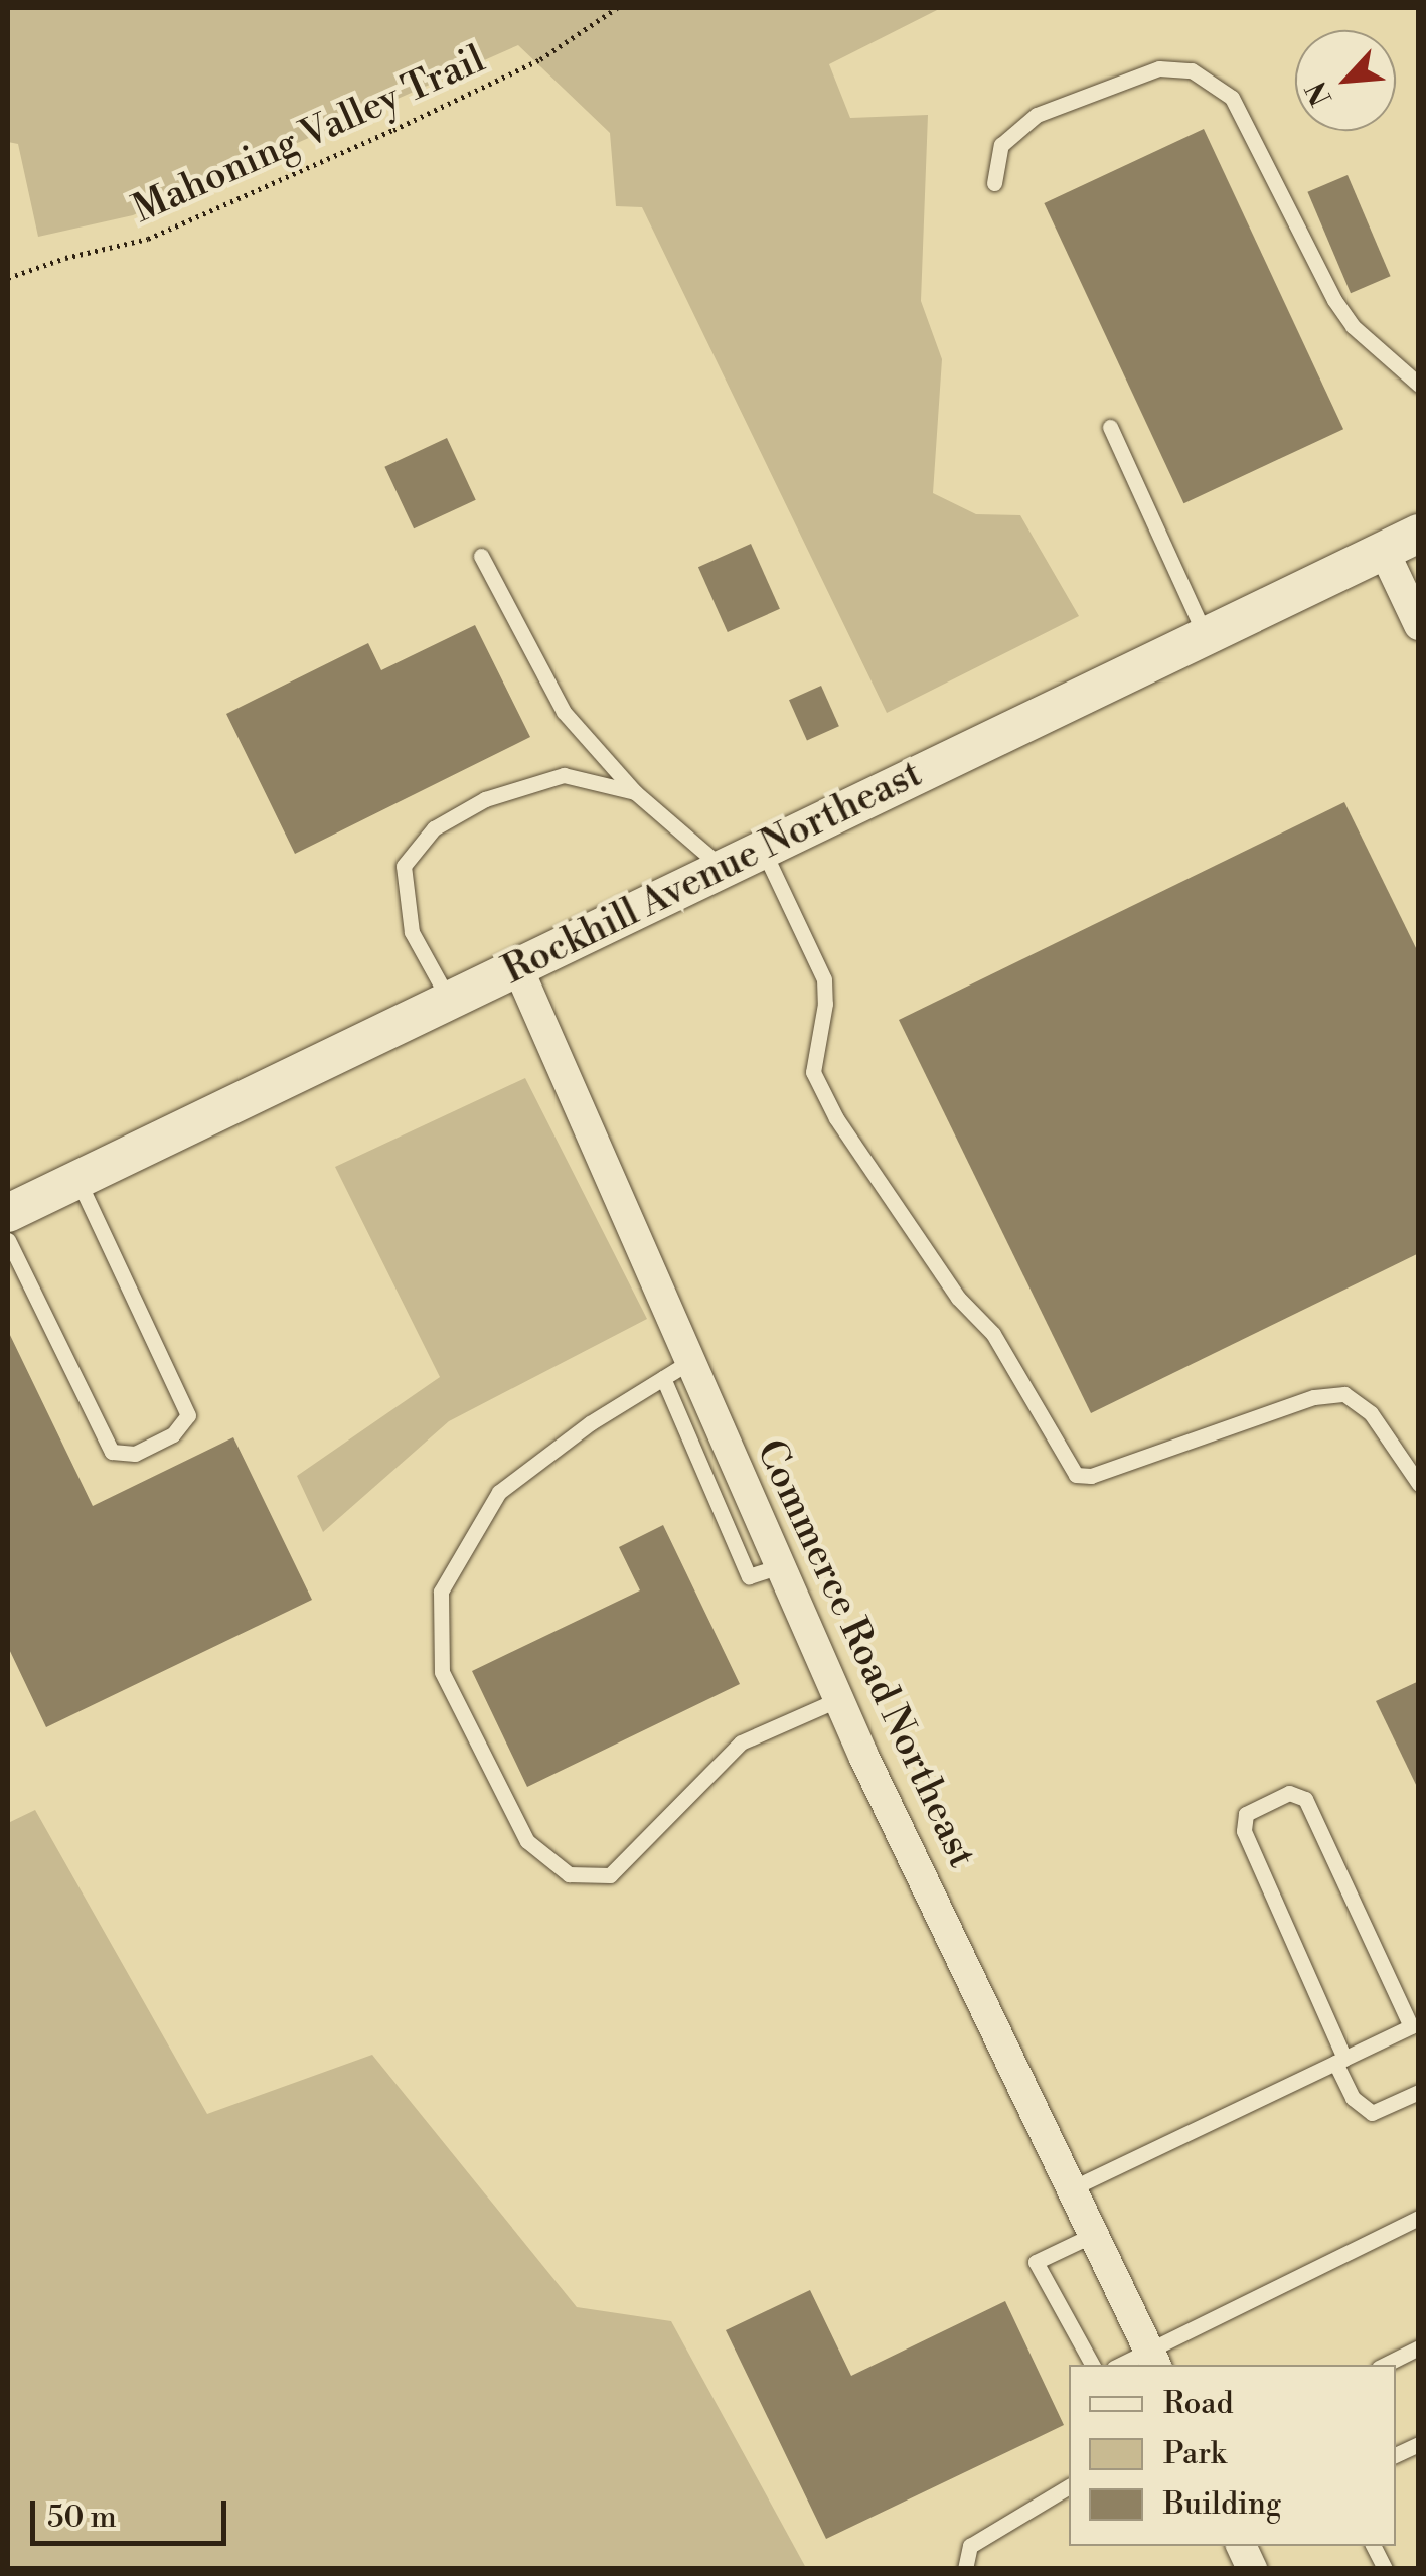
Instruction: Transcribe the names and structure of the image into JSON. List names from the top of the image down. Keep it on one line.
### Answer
{"streets":{"street":["Rockhill Avenue Northeast","Commerce Road Northeast"],"path":["Mahoning Valley Trail"]},"crossings":[["Rockhill Avenue Northeast","Commerce Road Northeast"]],"legend":["Road","Park","Building"],"scale_bar":"50 m","north":"bottom left"}
